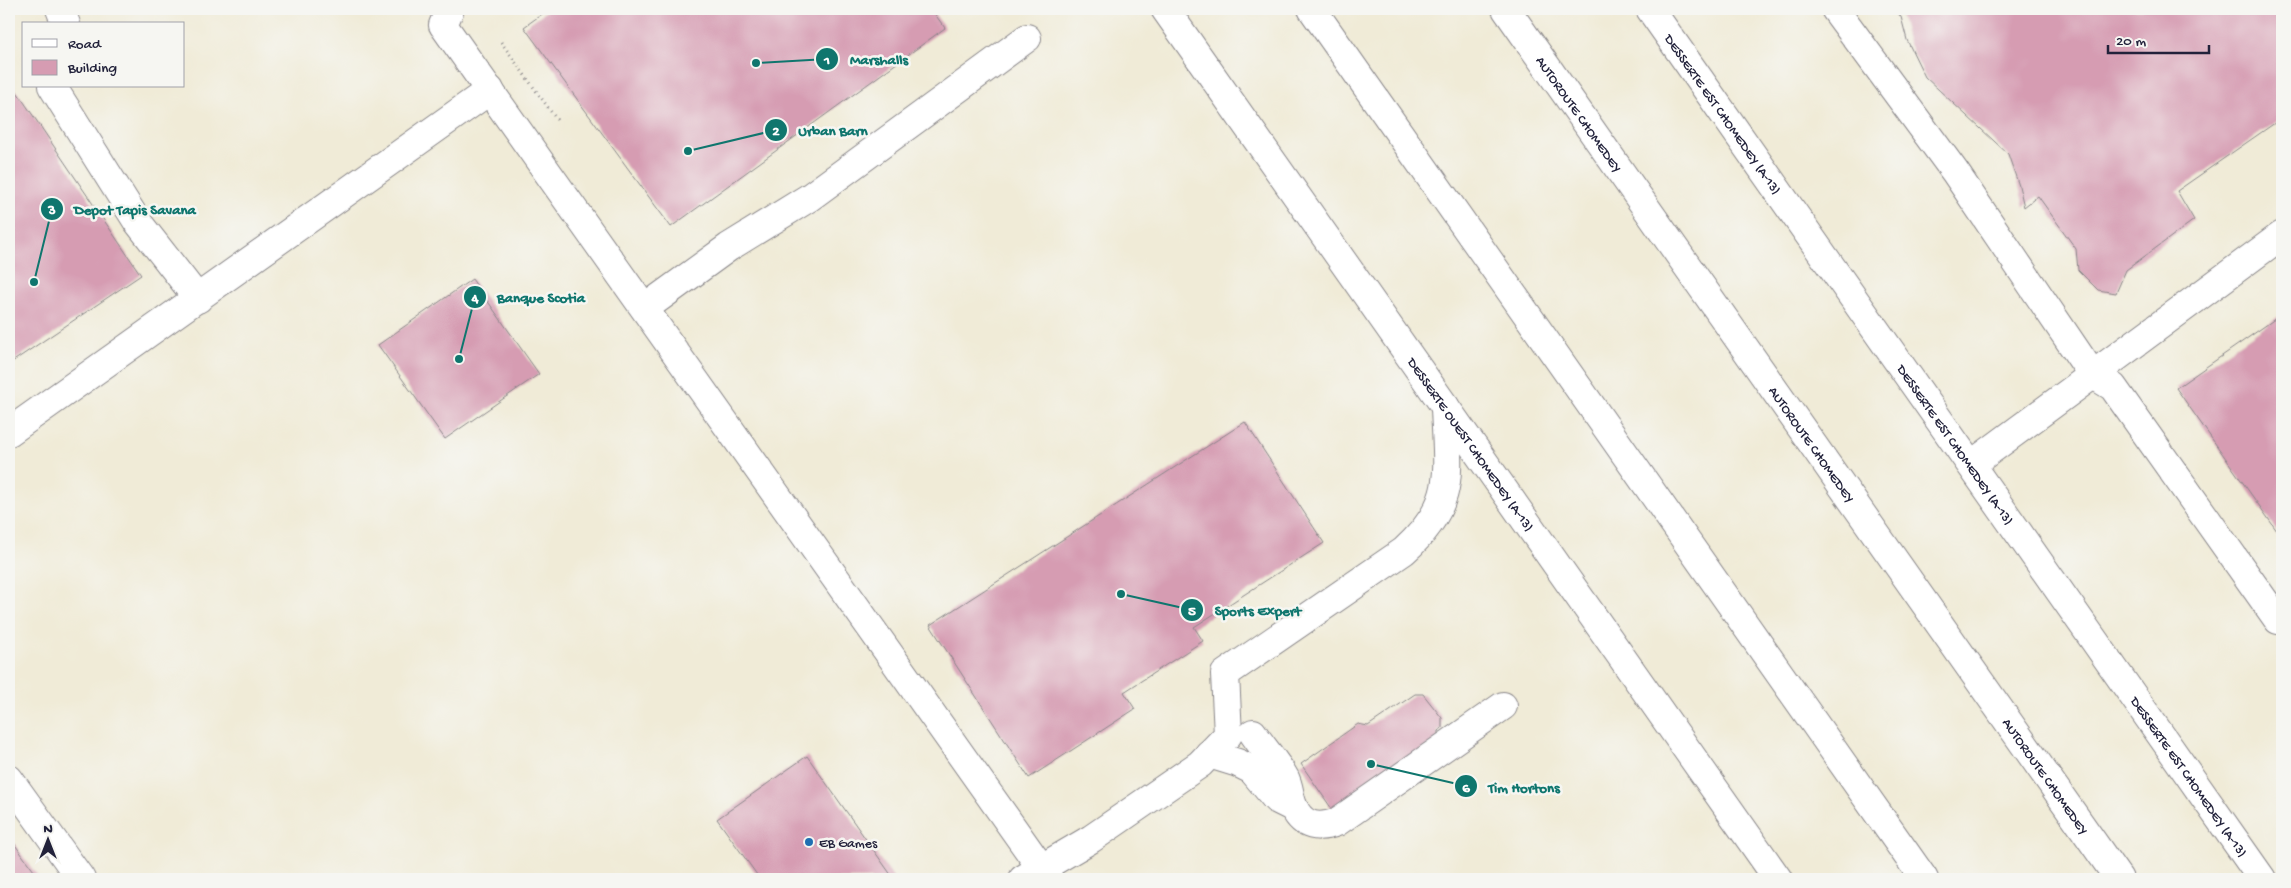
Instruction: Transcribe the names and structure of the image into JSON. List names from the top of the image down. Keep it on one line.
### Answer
{"streets":{"main road":["DESSERTE EST CHOMEDEY (A-13)","AUTOROUTE CHOMEDEY","DESSERTE OUEST CHOMEDEY (A-13)"]},"places":["Marshalls","Urban Barn","Depot Tapis Savana","Banque Scotia","Sports Expert","Tim Hortons","EB Games"],"legend":["Road","Building"],"scale_bar":"20 m","north":"top"}
